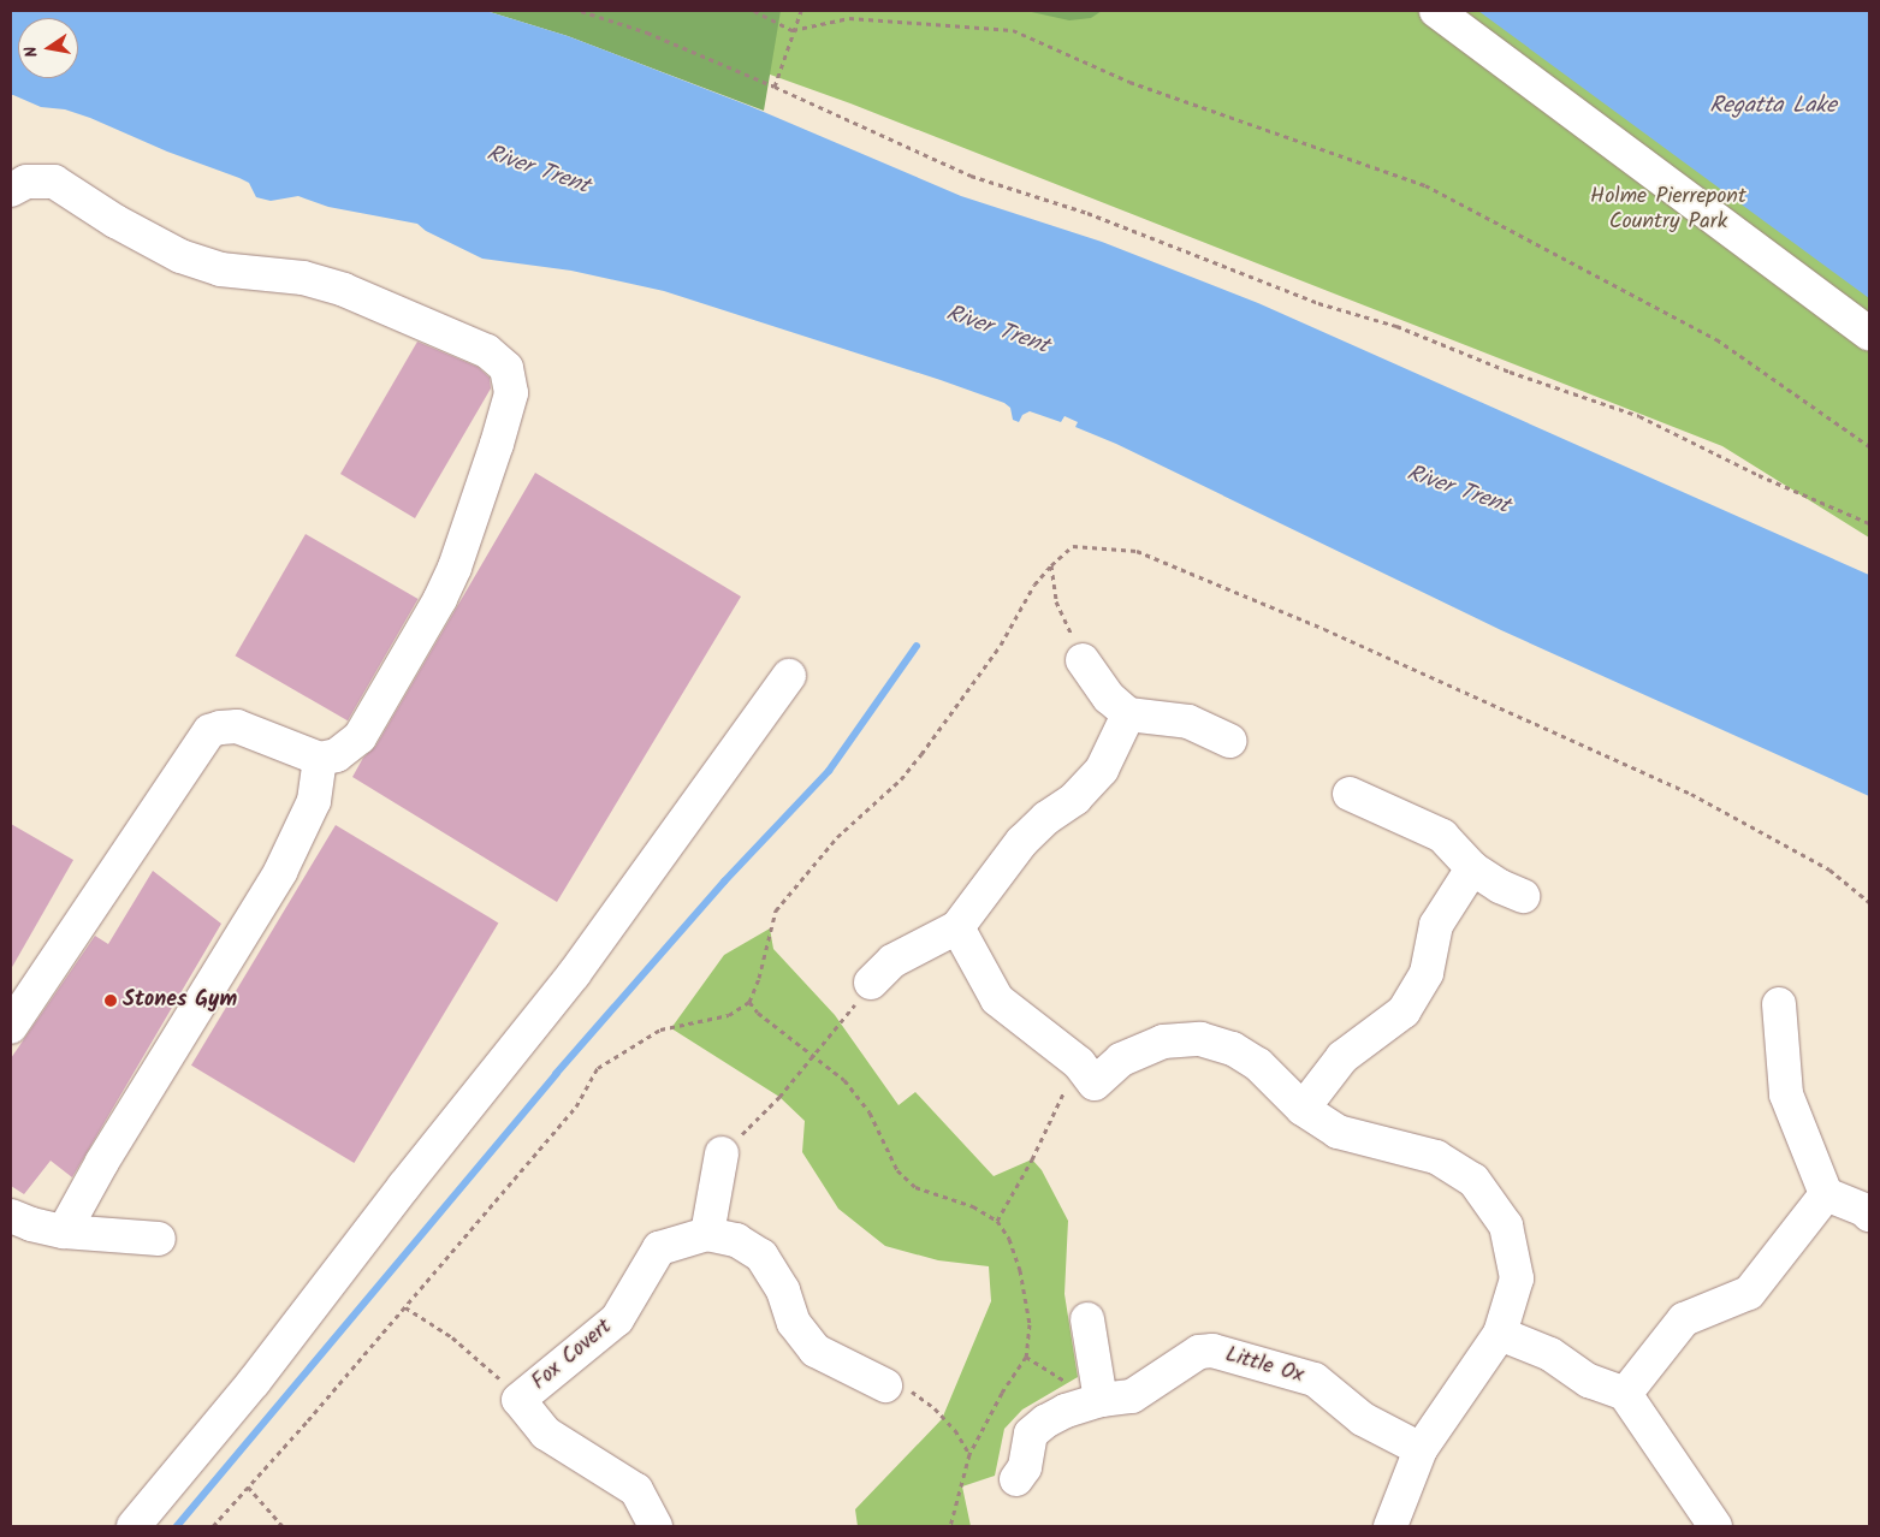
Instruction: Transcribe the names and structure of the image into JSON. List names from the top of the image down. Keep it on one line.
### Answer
{"streets":{"street":["Fox Covert","Little Ox"]},"water":["Regatta Lake","River Trent"],"parks":["Holme Pierrepont Country Park"],"places":["Stones Gym"],"north":"left"}
